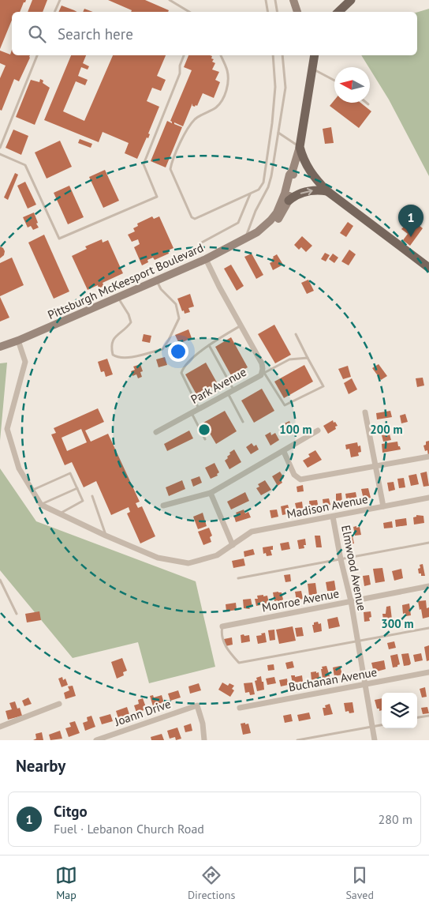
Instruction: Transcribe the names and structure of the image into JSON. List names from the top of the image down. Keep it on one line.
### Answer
{"streets":{"main road":["Pittsburgh McKeesport Boulevard"],"street":["Park Avenue","Madison Avenue","Elmwood Avenue","Monroe Avenue","Buchanan Avenue","Joann Drive"]},"crossings":[["Pittsburgh McKeesport Boulevard","Park Avenue"],["Madison Avenue","Elmwood Avenue"],["Elmwood Avenue","Monroe Avenue"],["Elmwood Avenue","Buchanan Avenue"]],"north":"left","page":{"search":"Search here","pins":"1","heading":"Nearby","list":[{"mark":"1","name":"Citgo","note":"Fuel · Lebanon Church Road","value":"280 m"}],"nav":["Map","Directions","Saved"]},"rings":["100 m","200 m","300 m"]}
